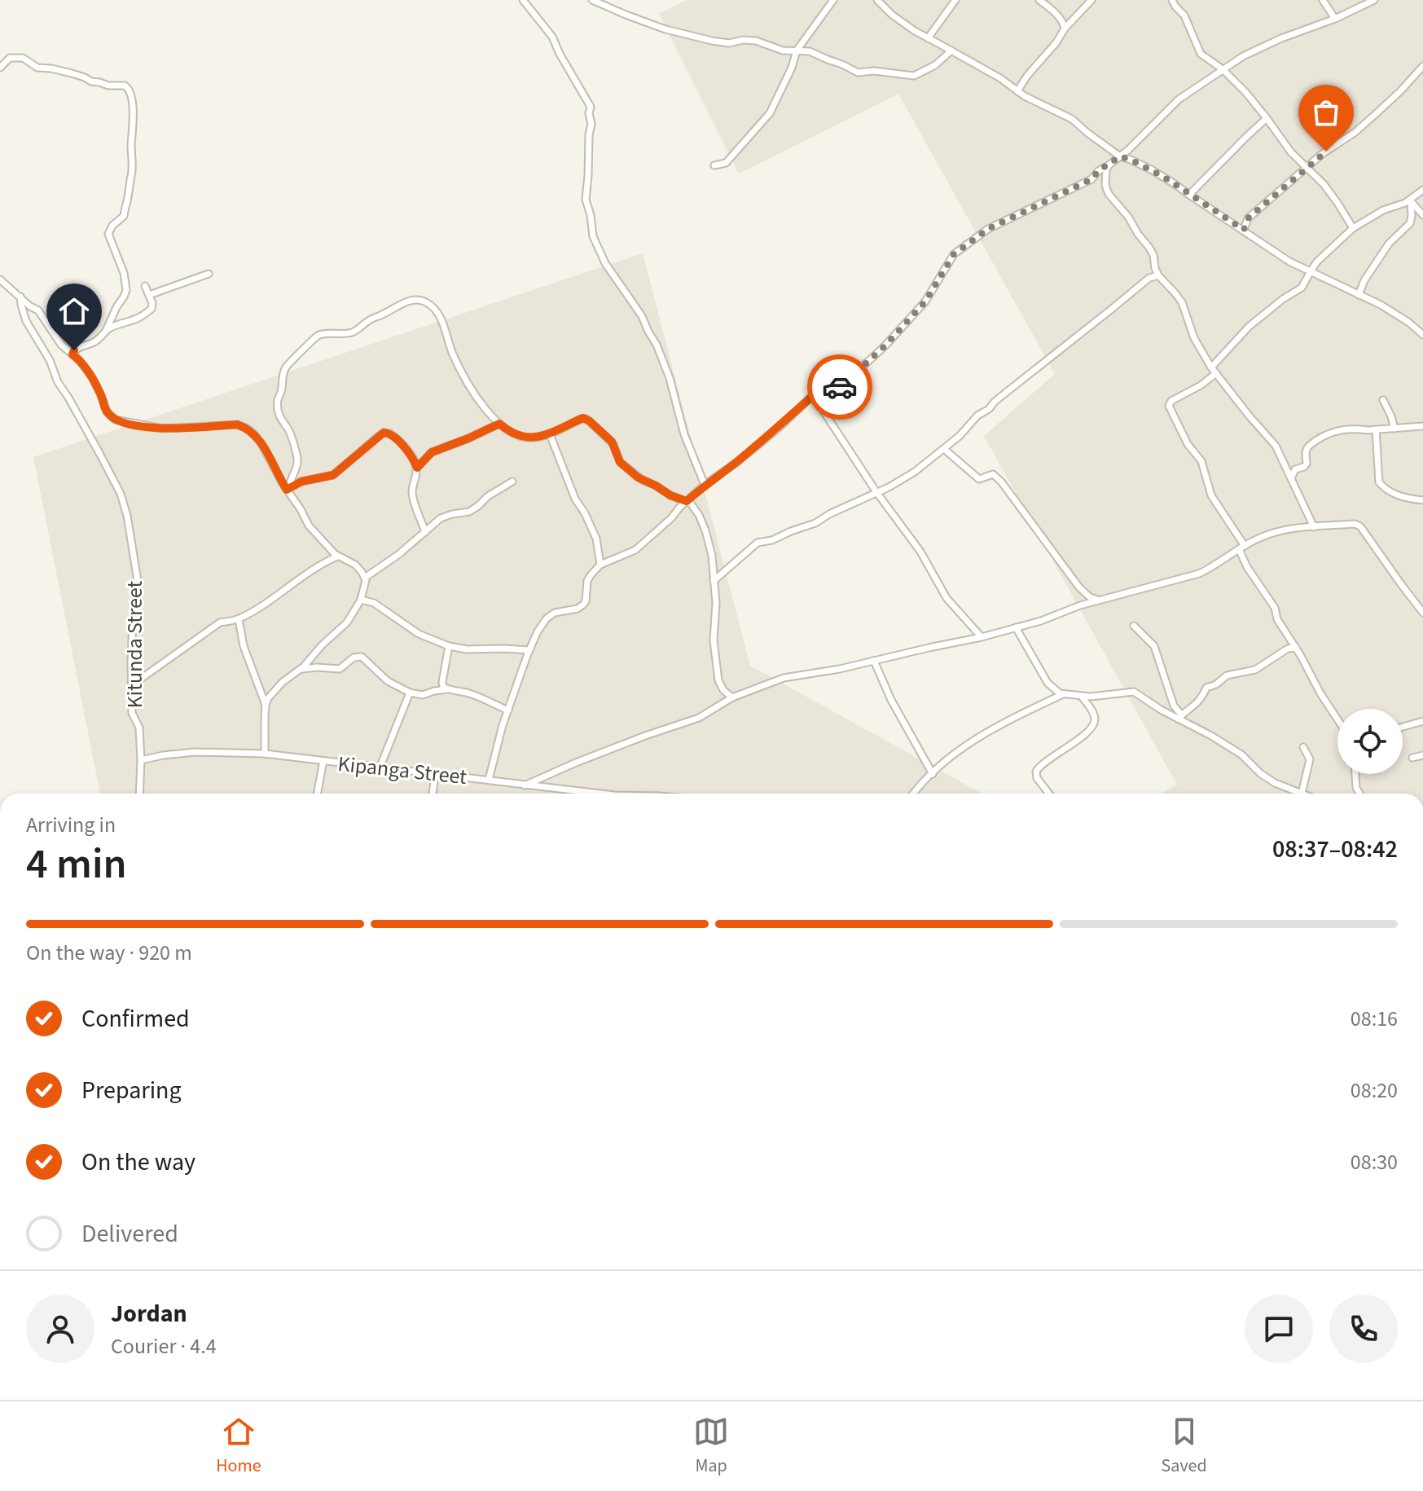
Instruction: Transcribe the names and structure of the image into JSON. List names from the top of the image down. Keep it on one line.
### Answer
{"streets":{"street":["Kitunda Street","Kipanga Street"]},"crossings":[["Kitunda Street","Kipanga Street"]],"page":{"heading":["4 min","Arriving in","08:37–08:42"],"panel":["Jordan","Courier · 4.4"],"bar":"On the way · 920 m","list":[["Confirmed","08:16"],["Preparing","08:20"],["On the way","08:30"],"Delivered"],"tabs":["Home","Map","Saved"]}}
